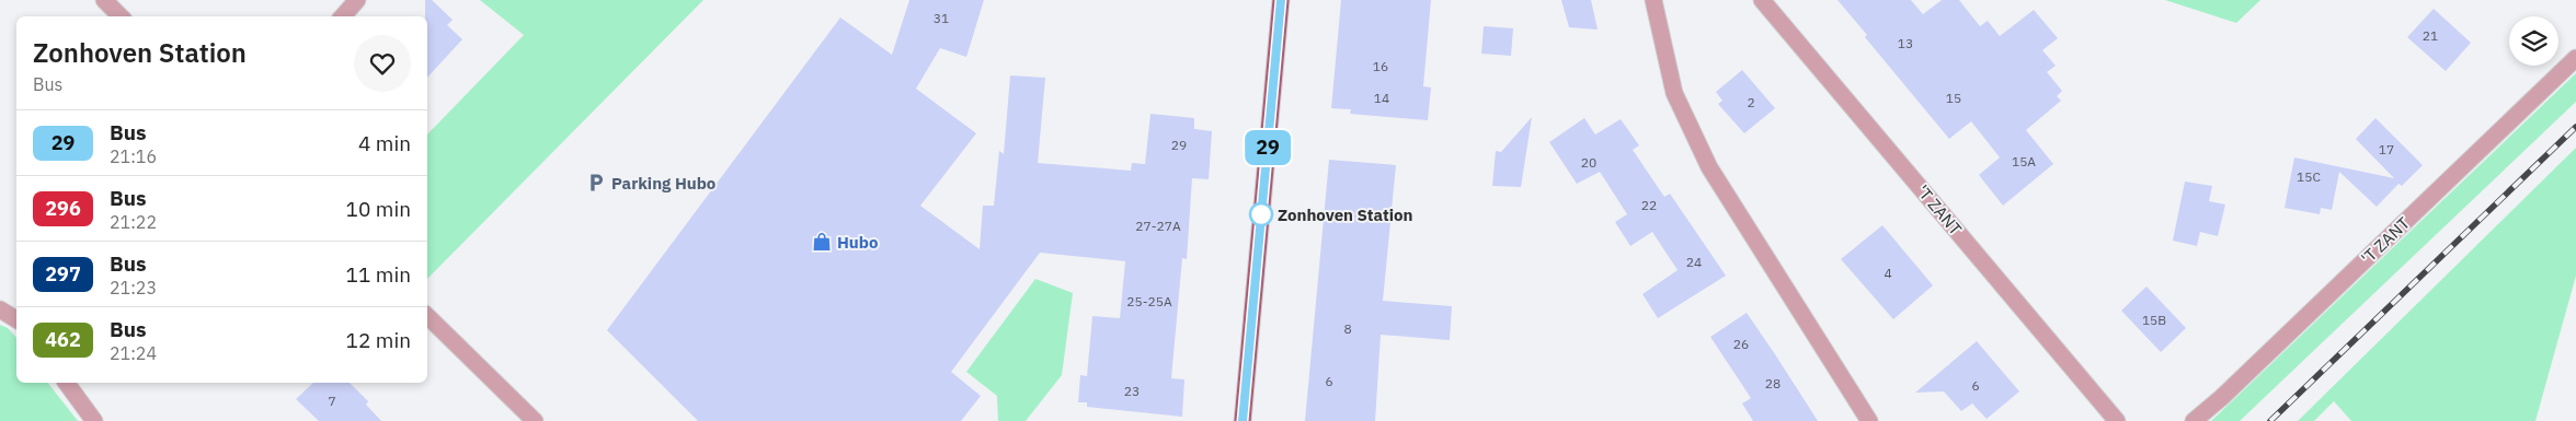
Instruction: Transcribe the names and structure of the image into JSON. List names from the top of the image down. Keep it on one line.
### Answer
{"streets":{"street":["'T ZANT"]},"places":{"parking":["Parking Hubo"],"other":["Zonhoven Station"],"shop":["Hubo"]},"lines":["bus line 29"],"house_numbers":["31","21","13","16","14","15","2","29","17","15A","20","15C","22","27-27A","24","4","25-25A","15B","8","26","6","28","6","23","7"],"page":{"on_map":"29","heading":["Zonhoven Station","Bus"],"list":[{"mark":"29","name":"Bus","note":"21:16","value":"4 min"},{"mark":"296","name":"Bus","note":"21:22","value":"10 min"},{"mark":"297","name":"Bus","note":"21:23","value":"11 min"},{"mark":"462","name":"Bus","note":"21:24","value":"12 min"}]}}
